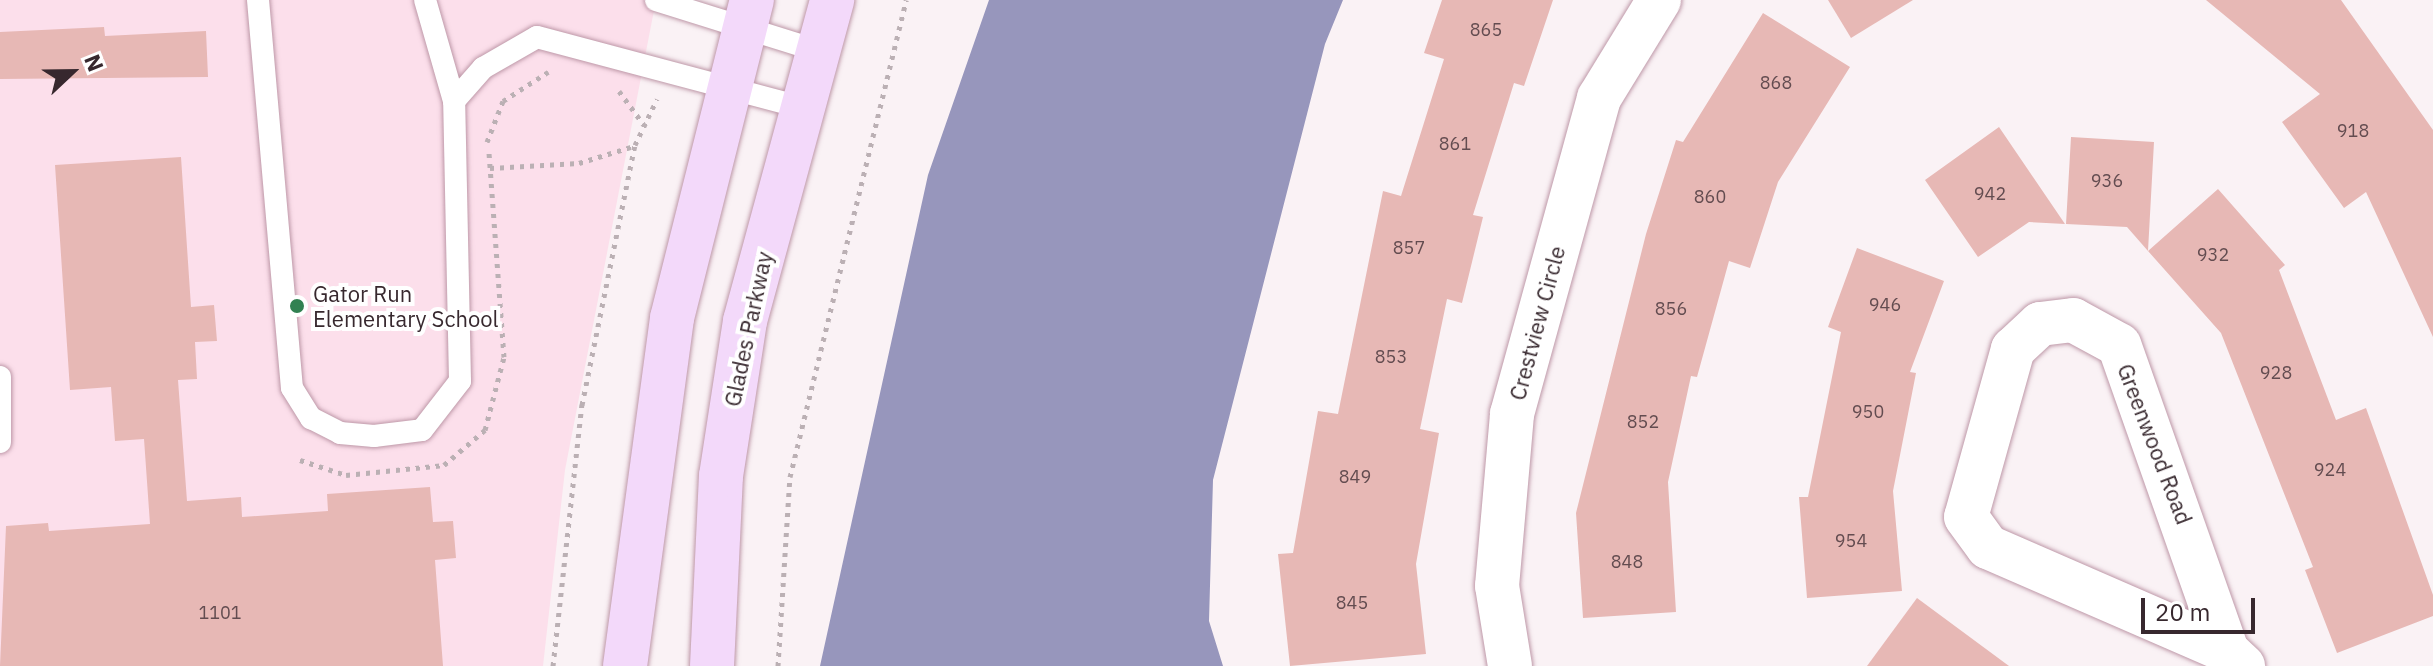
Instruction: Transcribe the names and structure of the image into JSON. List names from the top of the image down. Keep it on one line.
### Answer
{"streets":{"main road":["Glades Parkway"],"street":["Crestview Circle","Greenwood Road"]},"places":["Gator Run Elementary School"],"house_numbers":["865","868","918","861","936","942","860","857","932","946","856","853","928","950","852","924","849","954","848","845","1101"],"scale_bar":"20 m","north":"right"}
